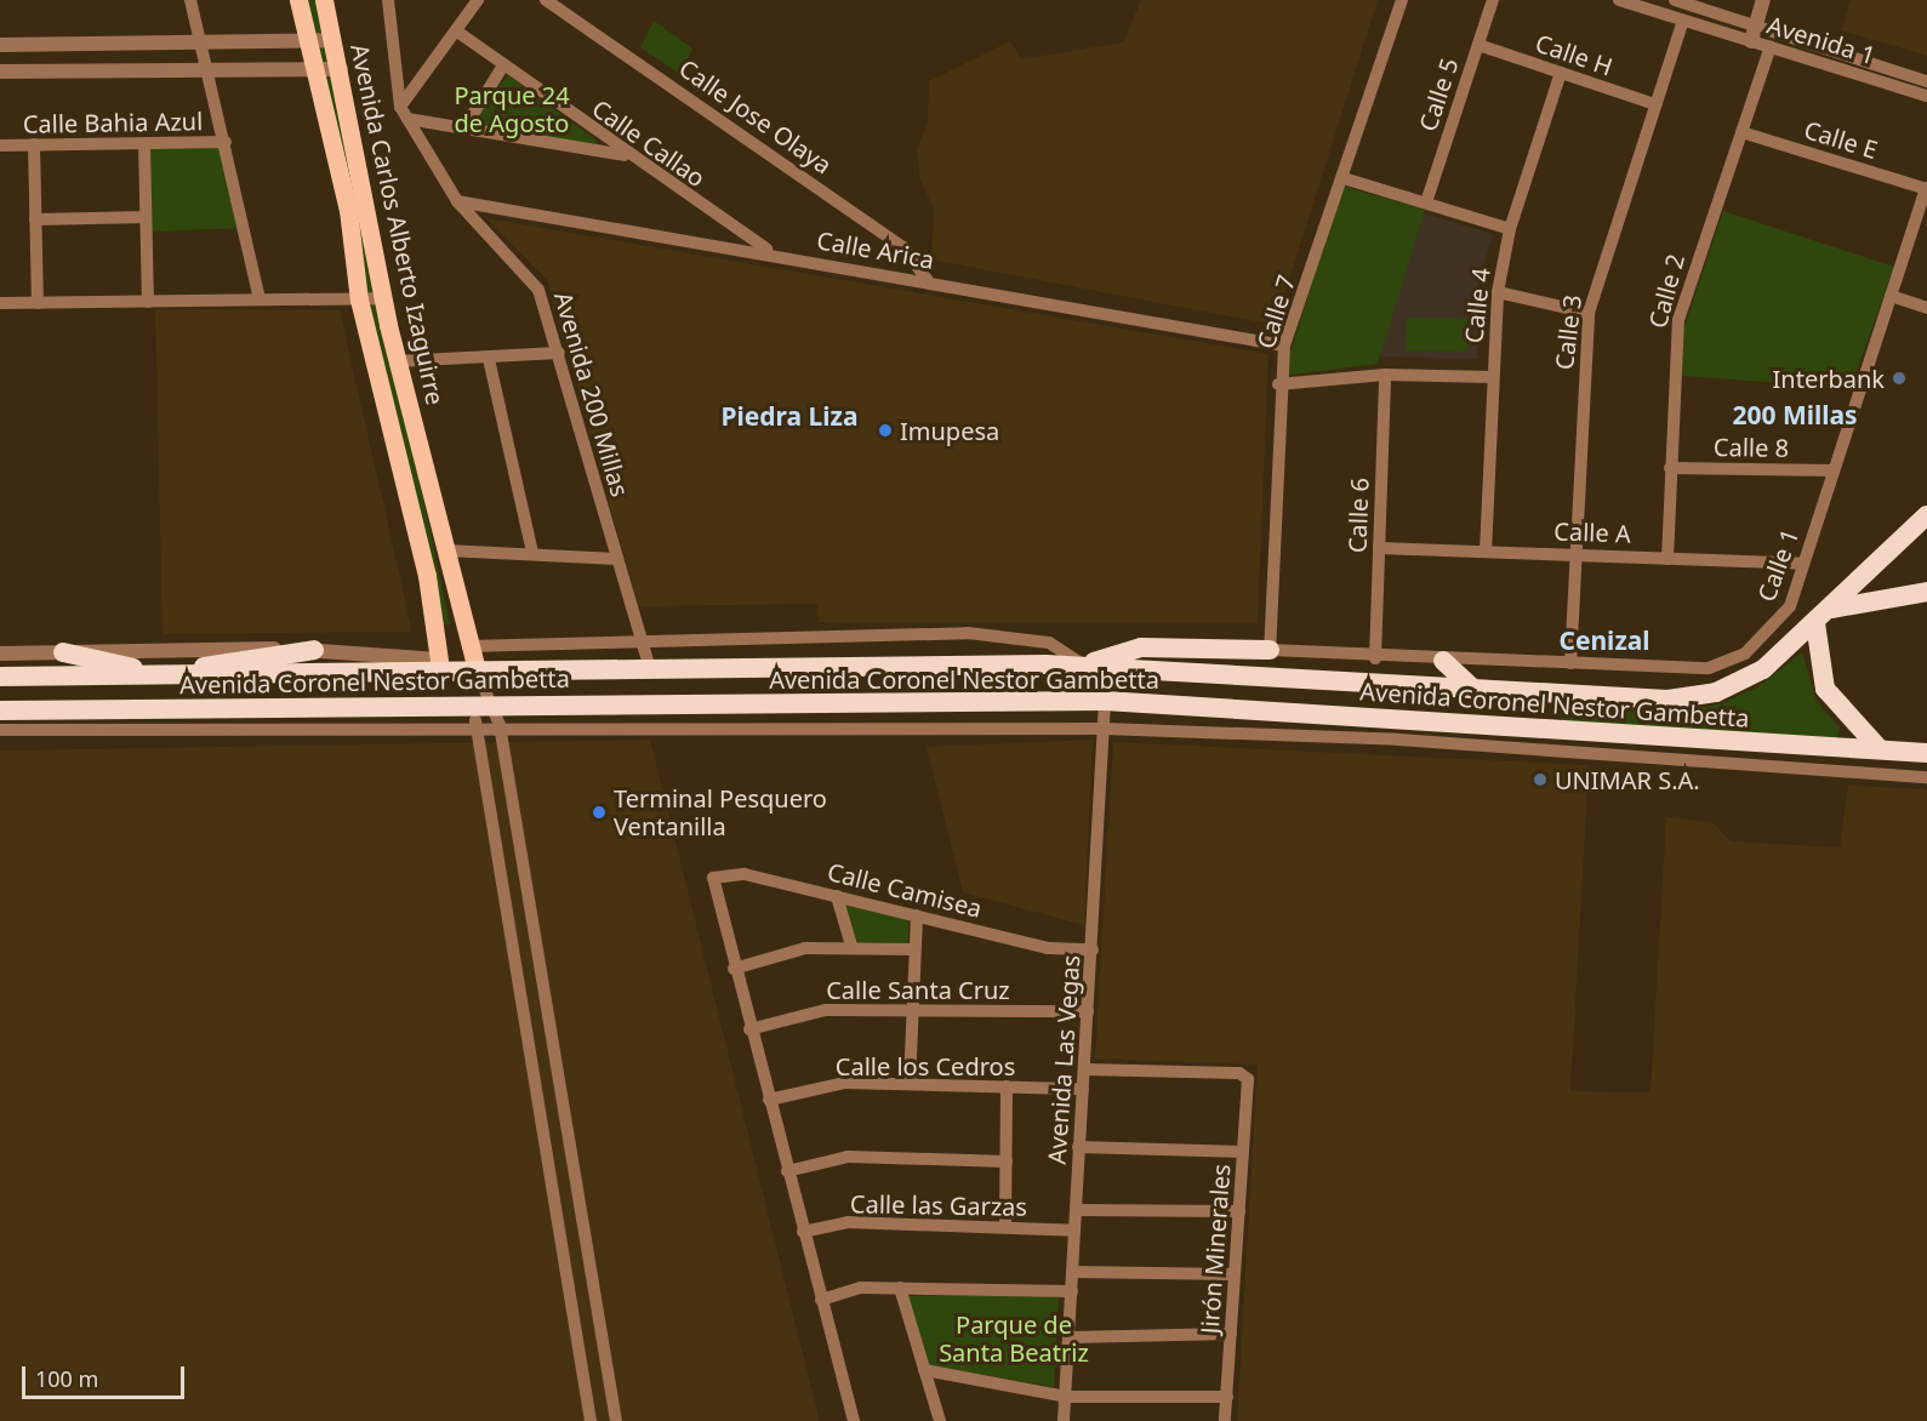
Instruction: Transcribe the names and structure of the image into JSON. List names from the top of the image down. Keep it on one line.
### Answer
{"streets":{"highway":["Avenida Coronel Nestor Gambetta"],"main road":["Avenida Carlos Alberto Izaguirre"],"street":["Avenida 1","Calle H","Calle 5","Calle Jose Olaya","Calle Bahia Azul","Calle E","Calle Callao","Calle Arica","Calle 2","Calle 4","Calle 7","Calle 3","Avenida 200 Millas","Calle 8","Calle 6","Calle A","Calle 1","Calle Camisea","Calle Santa Cruz","Avenida Las Vegas","Calle los Cedros","Calle las Garzas","Jirón Minerales"]},"crossings":[["Avenida 1","Calle 2"],["Avenida 1","Calle 3"],["Calle H","Calle 5"],["Calle H","Calle 4"],["Calle H","Calle 3"],["Calle Jose Olaya","Calle Arica"],["Calle E","Calle 2"],["Calle E","Calle 1"],["Calle Callao","Calle Arica"],["Avenida Carlos Alberto Izaguirre","Avenida Coronel Nestor Gambetta"],["Calle Arica","Calle 7"],["Calle Arica","Avenida 200 Millas"],["Calle 2","Calle 8"],["Calle 2","Calle A"],["Calle 4","Calle A"],["Calle 7","Calle 1"],["Calle 3","Calle A"],["Calle 3","Calle 1"],["Avenida 200 Millas","Avenida Coronel Nestor Gambetta"],["Calle 8","Calle 1"],["Calle 6","Calle A"],["Calle 6","Calle 1"],["Calle A","Calle 1"],["Avenida Coronel Nestor Gambetta","Avenida Las Vegas"],["Calle Camisea","Avenida Las Vegas"],["Calle Santa Cruz","Avenida Las Vegas"],["Avenida Las Vegas","Calle los Cedros"],["Avenida Las Vegas","Calle las Garzas"],["Avenida Las Vegas","Jirón Minerales"]],"districts":["200 Millas","Piedra Liza","Cenizal"],"parks":["Parque 24 de Agosto","Parque de Santa Beatriz"],"places":["Interbank","Imupesa","UNIMAR S.A.","Terminal Pesquero Ventanilla"],"scale_bar":"100 m"}
